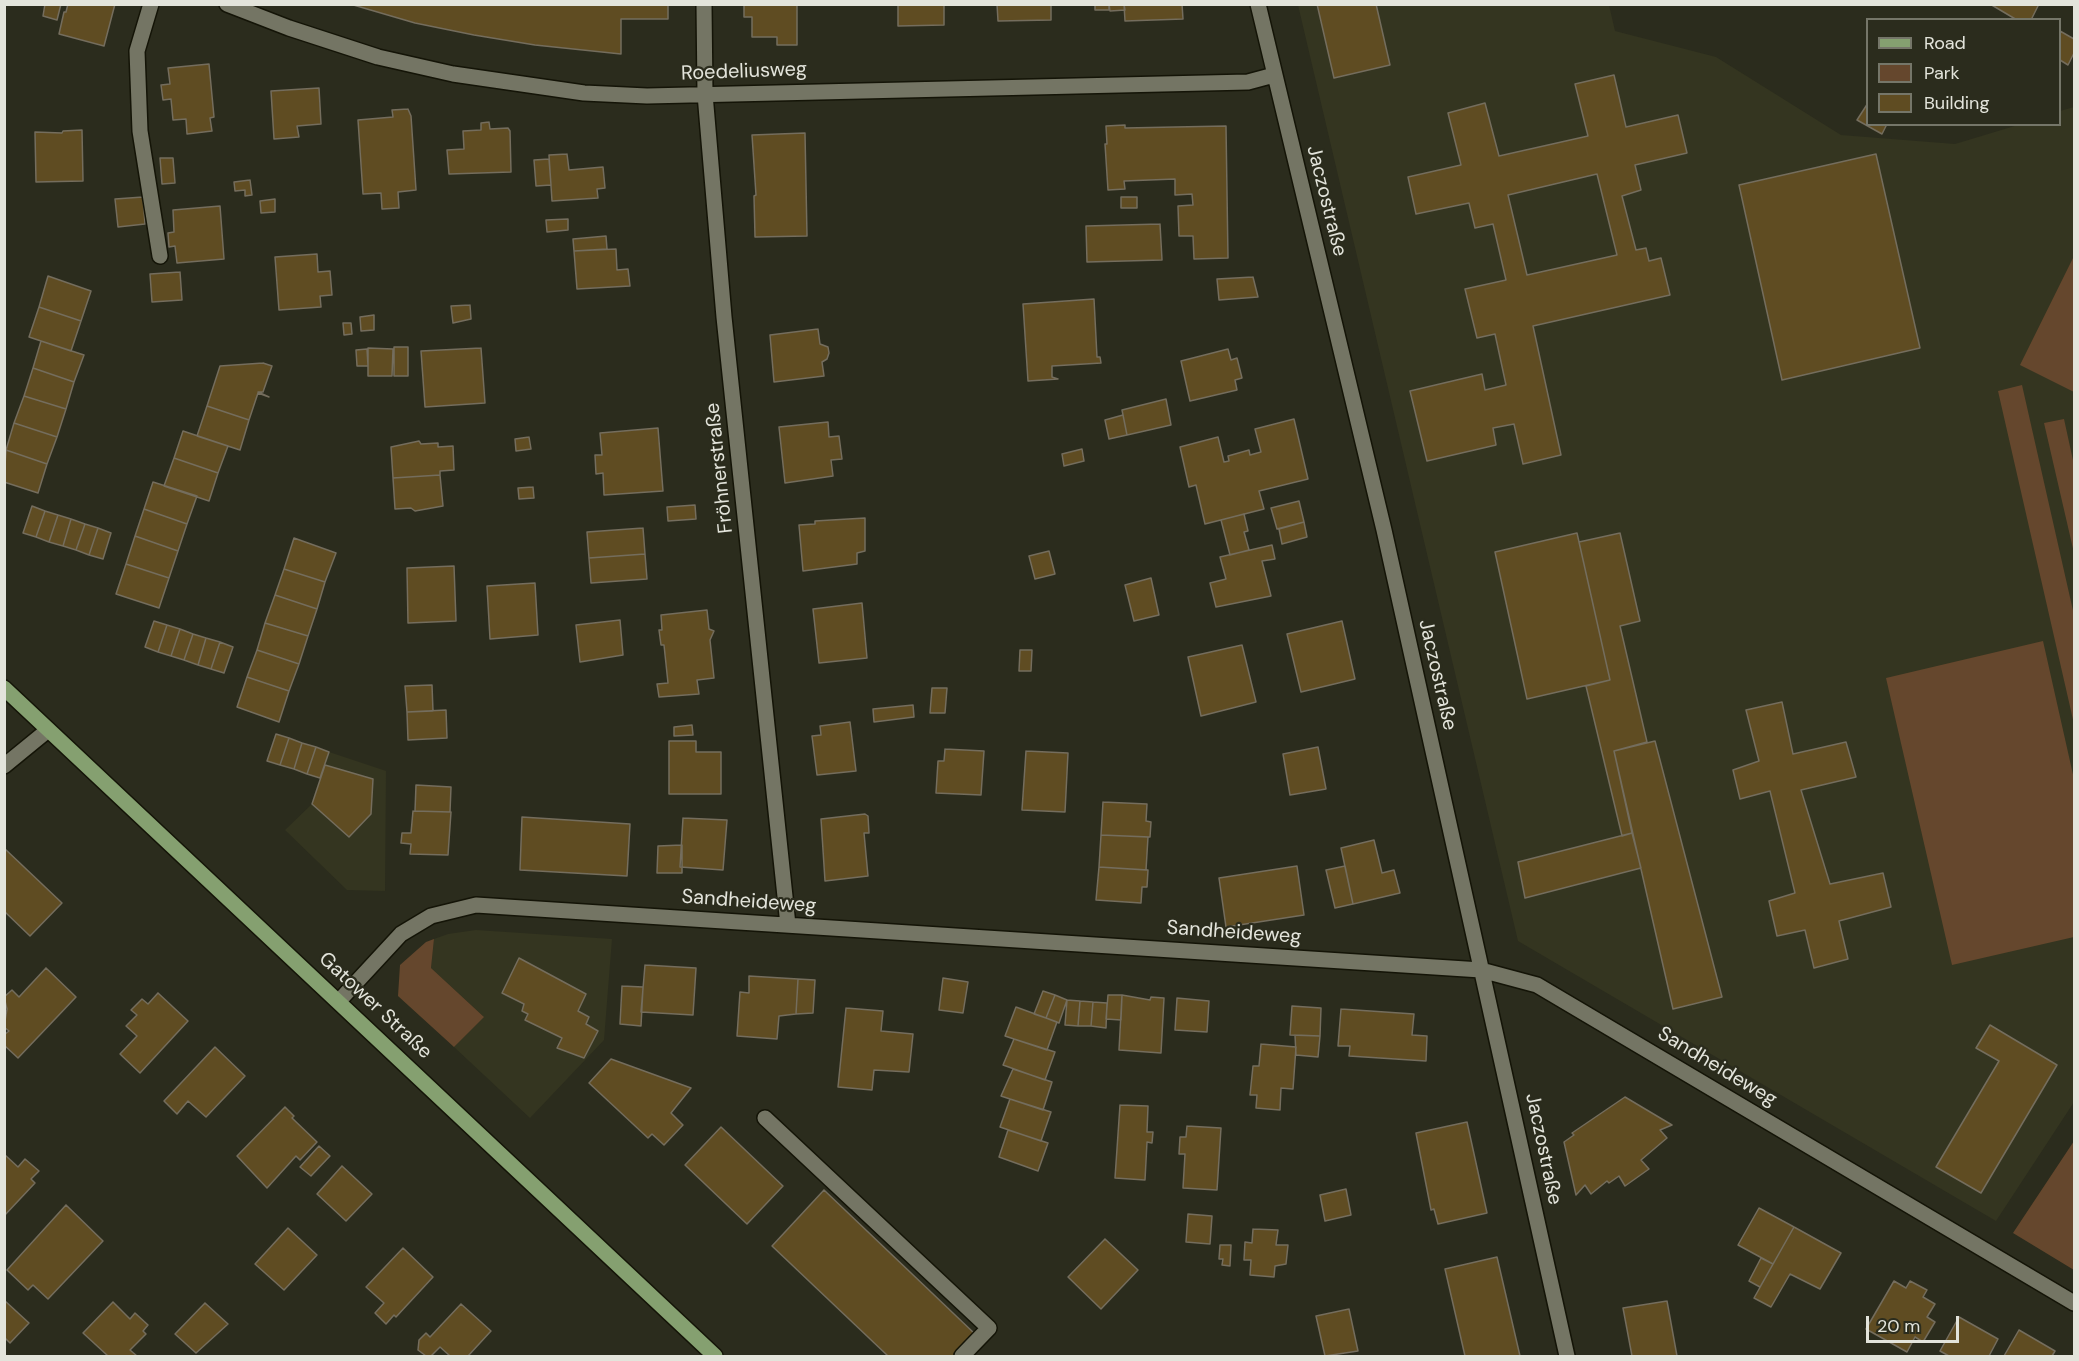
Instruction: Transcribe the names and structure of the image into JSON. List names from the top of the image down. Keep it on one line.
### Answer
{"streets":{"main road":["Gatower Straße"],"street":["Roedeliusweg","Jaczostraße","Fröhnerstraße","Sandheideweg"]},"crossings":[["Roedeliusweg","Jaczostraße"],["Roedeliusweg","Fröhnerstraße"],["Jaczostraße","Sandheideweg"],["Fröhnerstraße","Sandheideweg"],["Sandheideweg","Gatower Straße"]],"legend":["Road","Park","Building"],"scale_bar":"20 m"}
